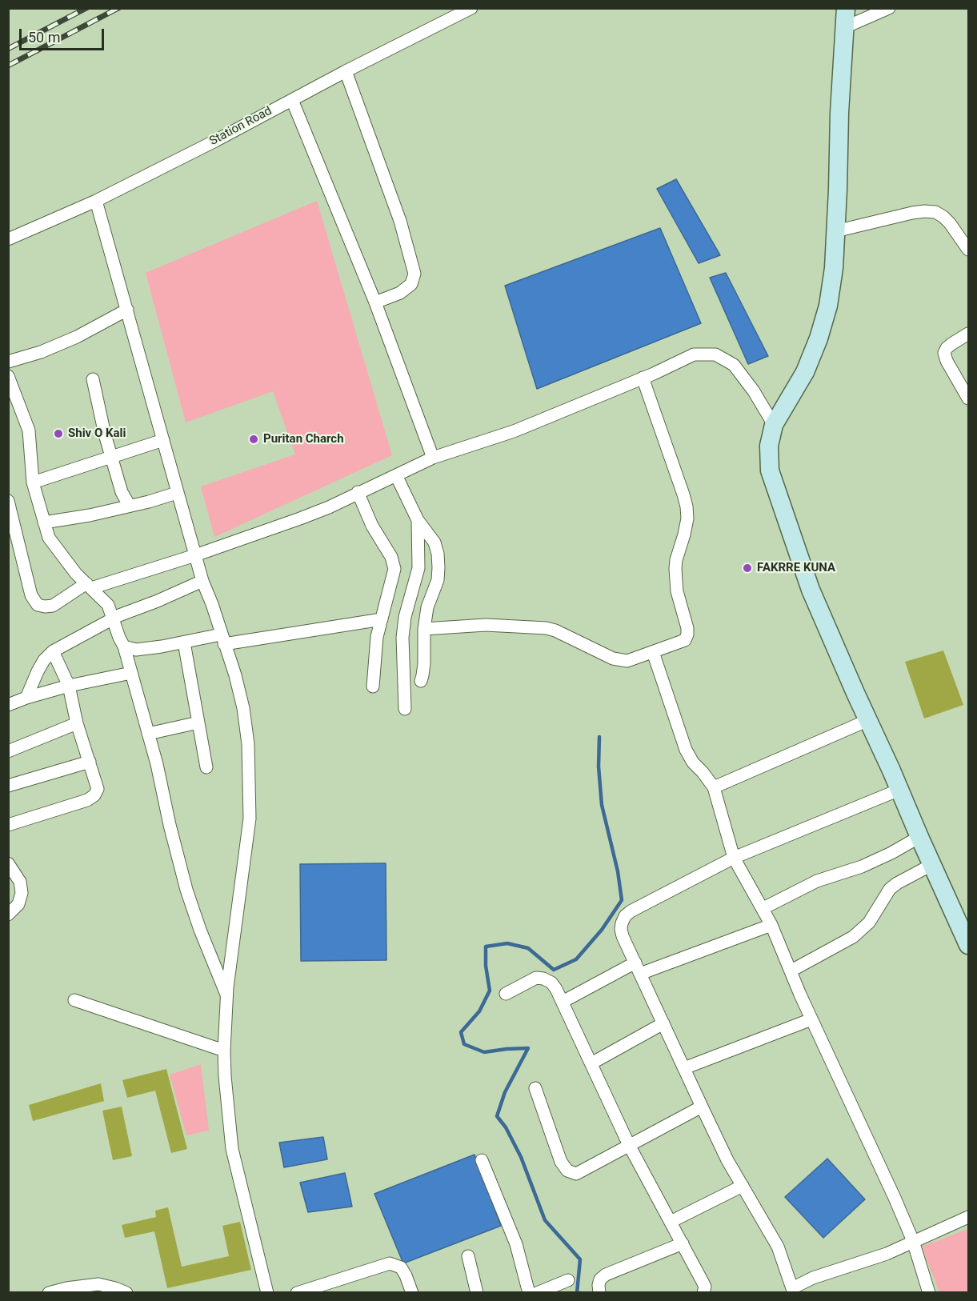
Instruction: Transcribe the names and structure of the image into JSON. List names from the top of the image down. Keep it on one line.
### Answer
{"streets":{"street":["Station Road"]},"places":["Shiv O Kali","Puritan Charch","FAKRRE KUNA"],"scale_bar":"50 m"}
